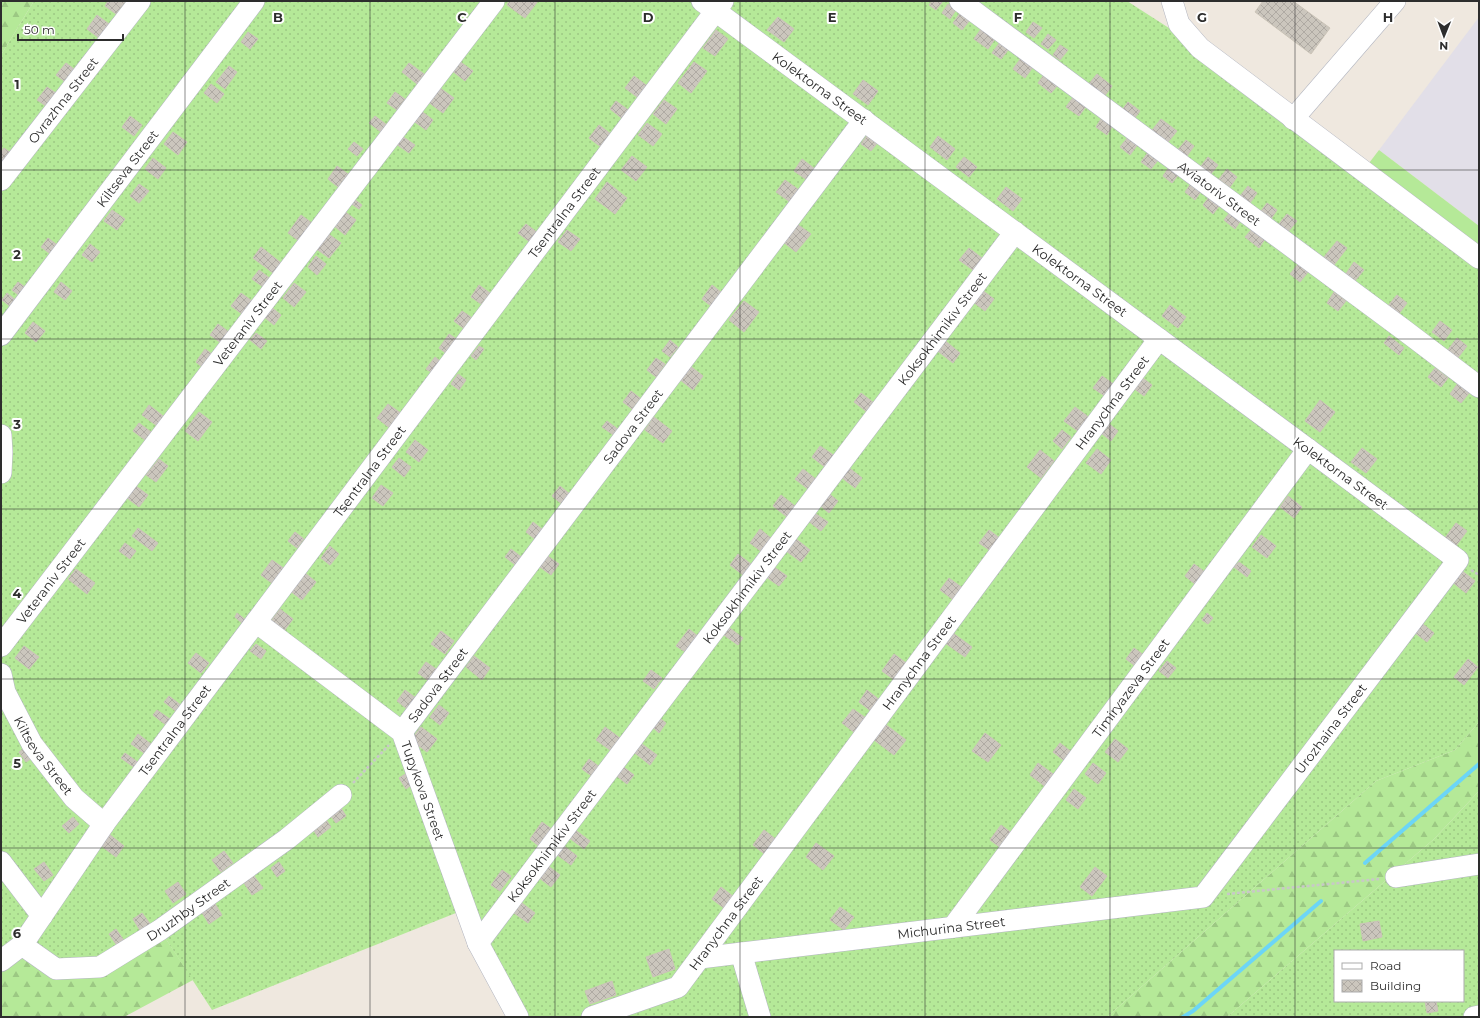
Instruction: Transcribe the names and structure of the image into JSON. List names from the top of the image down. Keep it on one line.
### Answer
{"streets":{"street":["Kolektorna Street","Ovrazhna Street","Kiltseva Street","Aviatoriv Street","Tsentralna Street","Veteraniv Street","Koksokhimikiv Street","Hranychna Street","Sadova Street","Timiryazeva Street","Urozhaina Street","Tupykova Street","Druzhby Street","Michurina Street"]},"crossings":[["Kolektorna Street","Tsentralna Street"],["Kolektorna Street","Koksokhimikiv Street"],["Kolektorna Street","Hranychna Street"],["Kolektorna Street","Sadova Street"],["Kolektorna Street","Timiryazeva Street"],["Kolektorna Street","Urozhaina Street"],["Kiltseva Street","Tsentralna Street"],["Tsentralna Street","Tupykova Street"],["Tsentralna Street","Druzhby Street"],["Koksokhimikiv Street","Tupykova Street"],["Hranychna Street","Michurina Street"],["Sadova Street","Tupykova Street"],["Timiryazeva Street","Michurina Street"],["Urozhaina Street","Michurina Street"]],"legend":["Road","Building"],"scale_bar":"50 m","north":"bottom","grid":{"columns":["B","C","D","E","F","G","H"],"rows":["1","2","3","4","5","6"]}}
